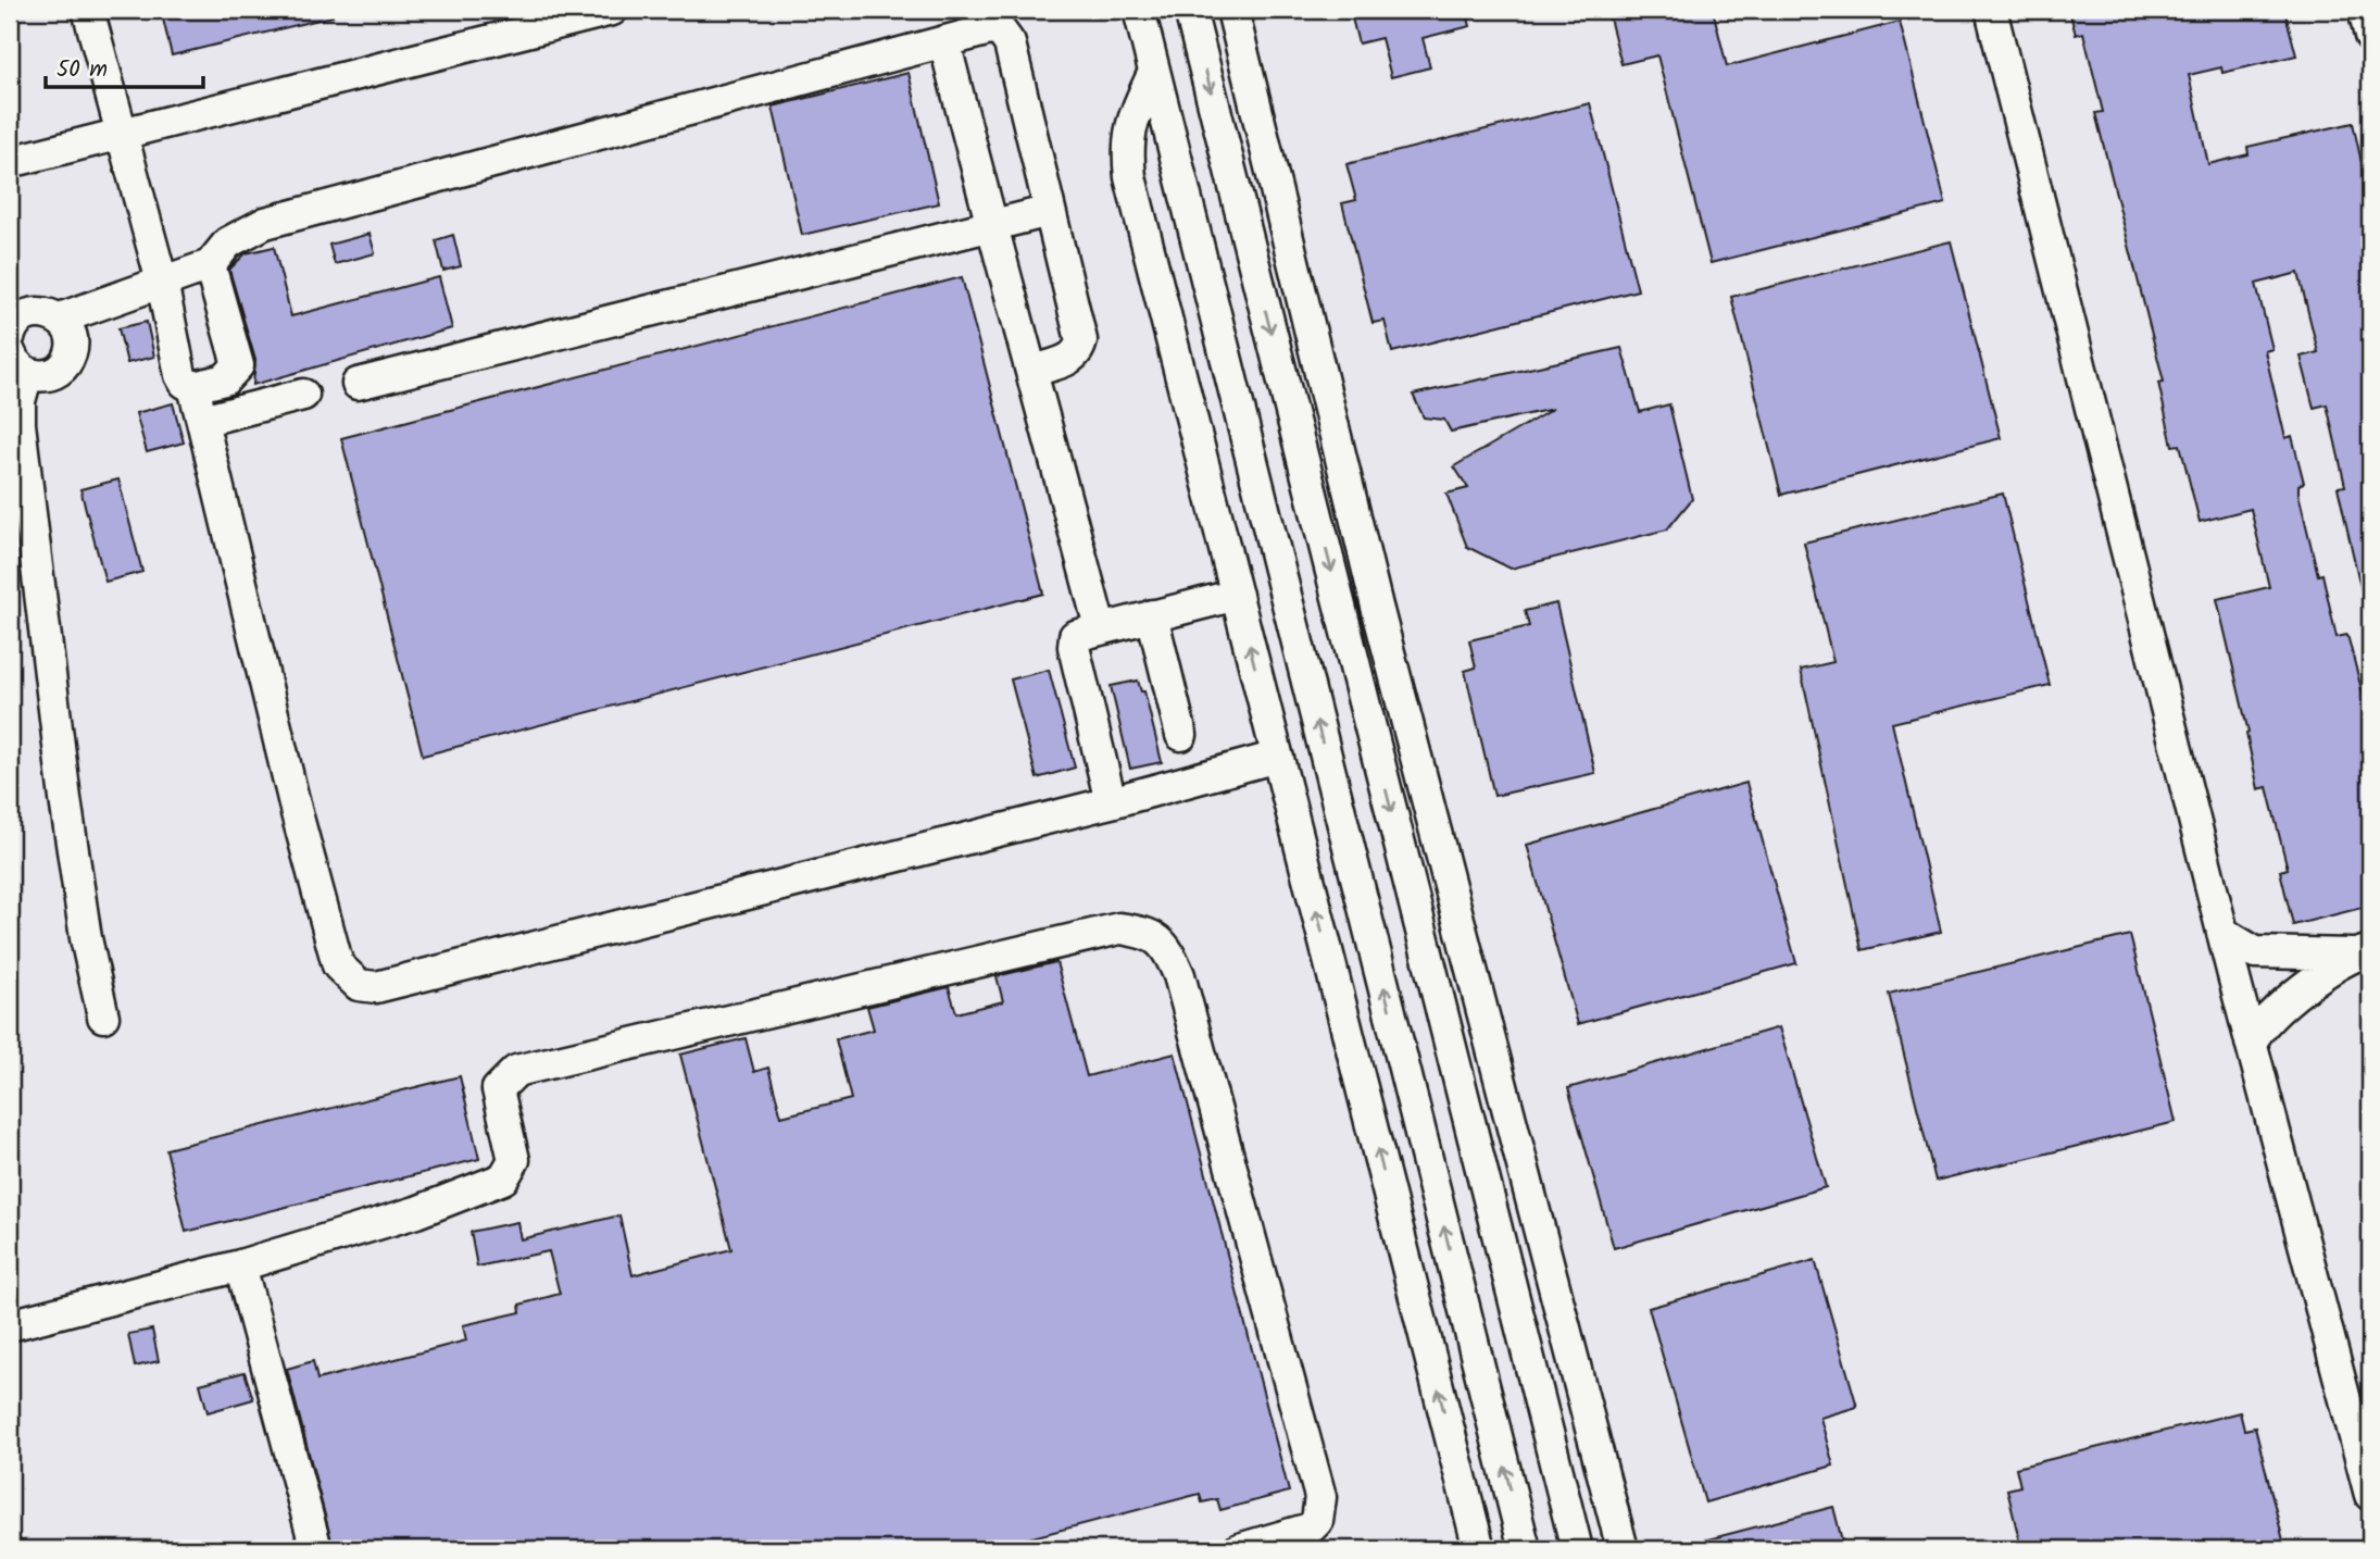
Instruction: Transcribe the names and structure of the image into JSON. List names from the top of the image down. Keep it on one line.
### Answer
{"scale_bar":"50 m"}
